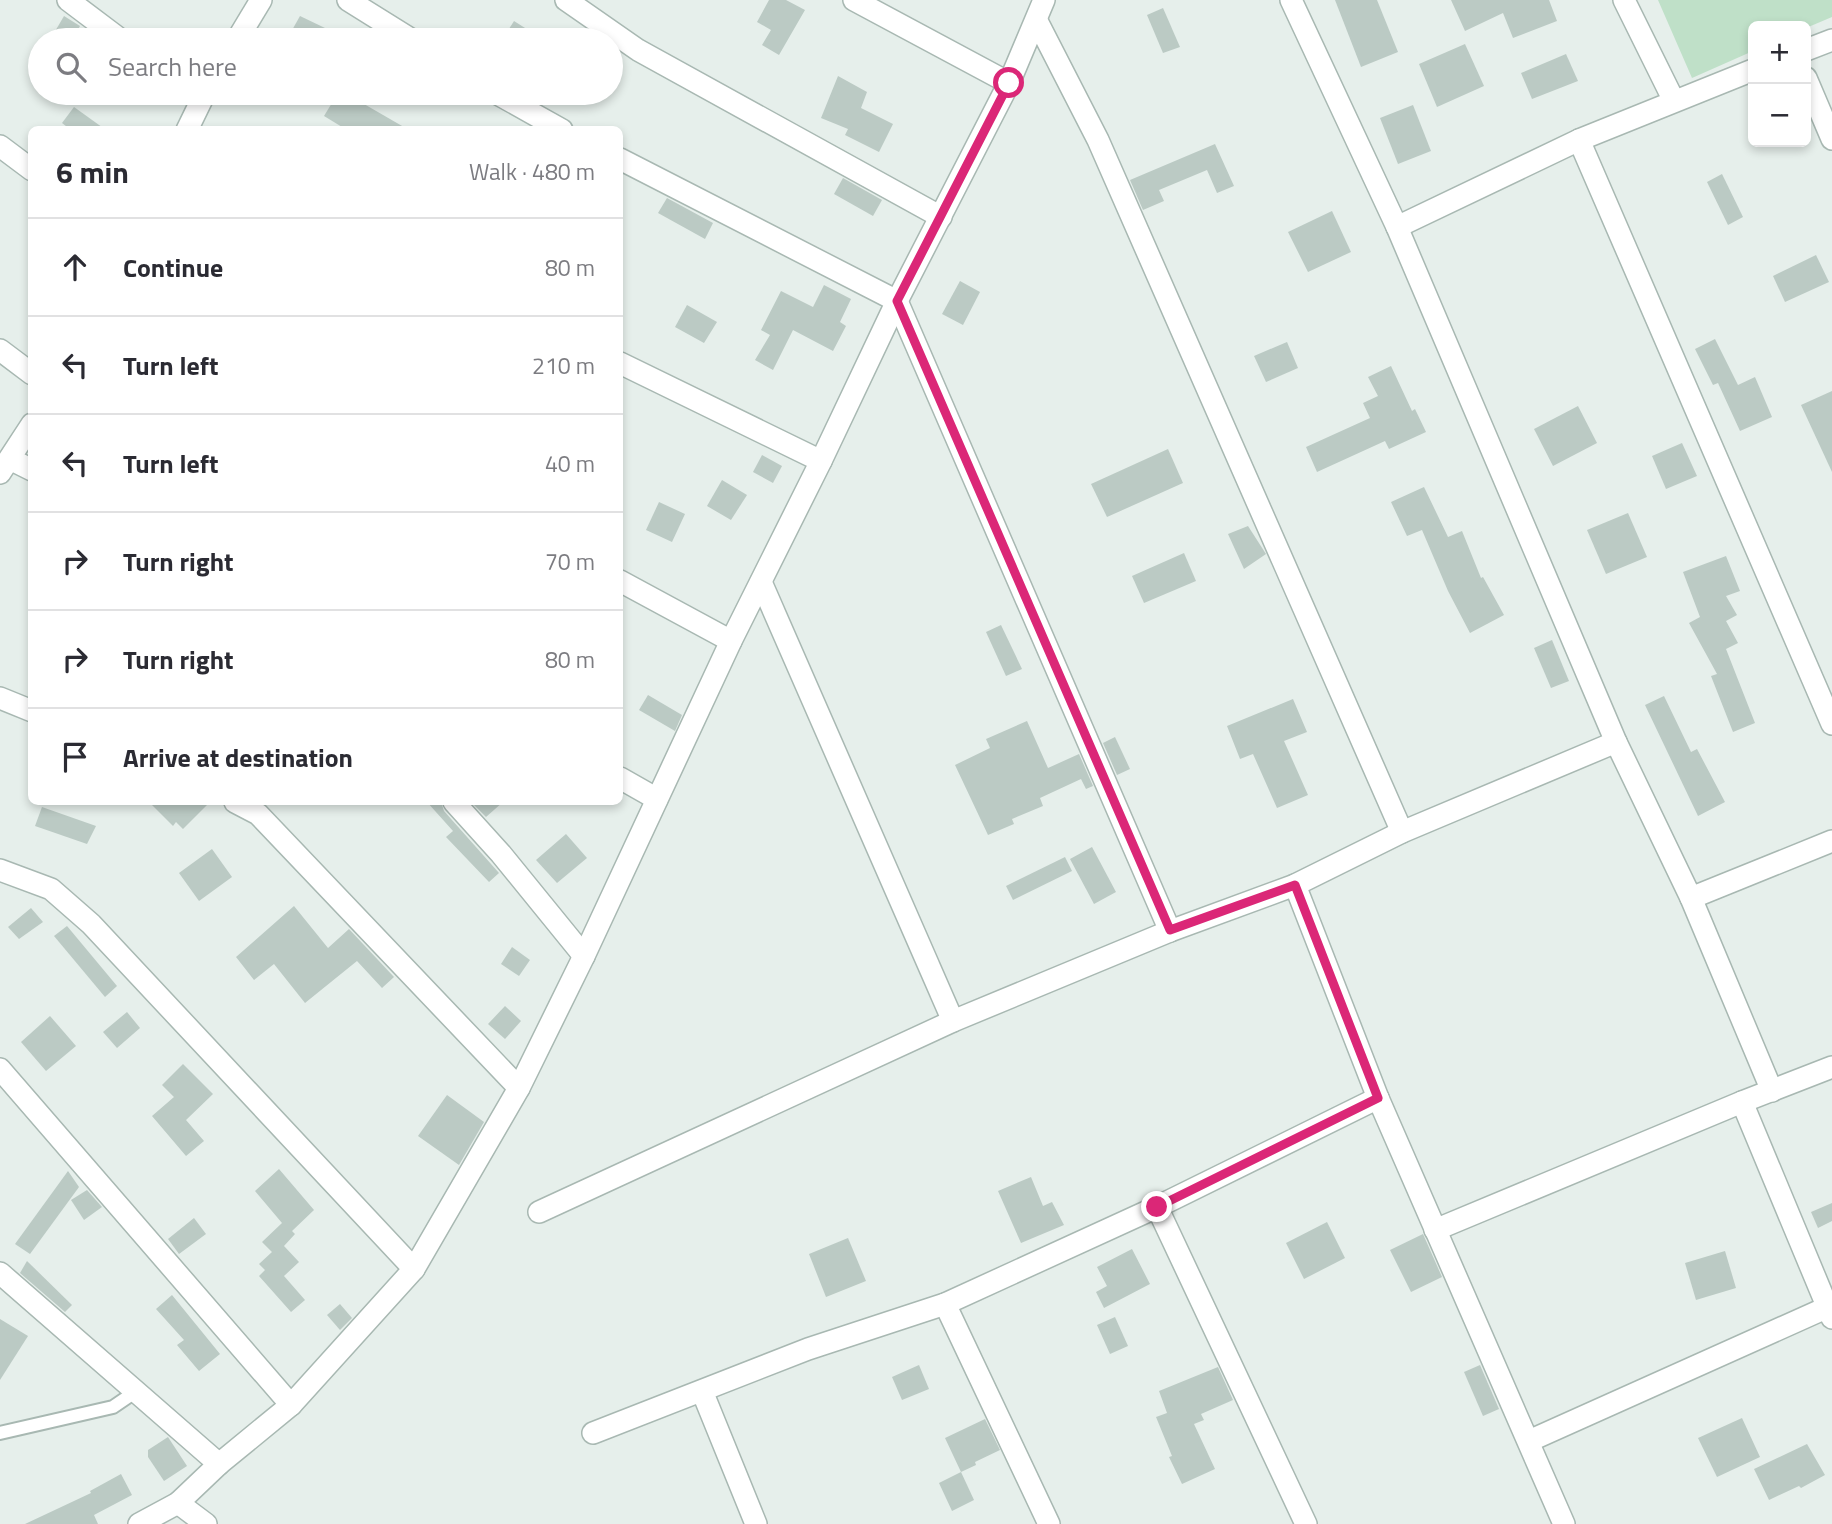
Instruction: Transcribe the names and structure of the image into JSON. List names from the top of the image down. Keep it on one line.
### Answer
{"page":{"map_buttons":["+","−"],"search":"Search here","heading":["6 min","Walk · 480 m"],"list":[["Continue","80 m"],["Turn left","210 m"],["Turn left","40 m"],["Turn right","70 m"],["Turn right","80 m"],"Arrive at destination"]}}
